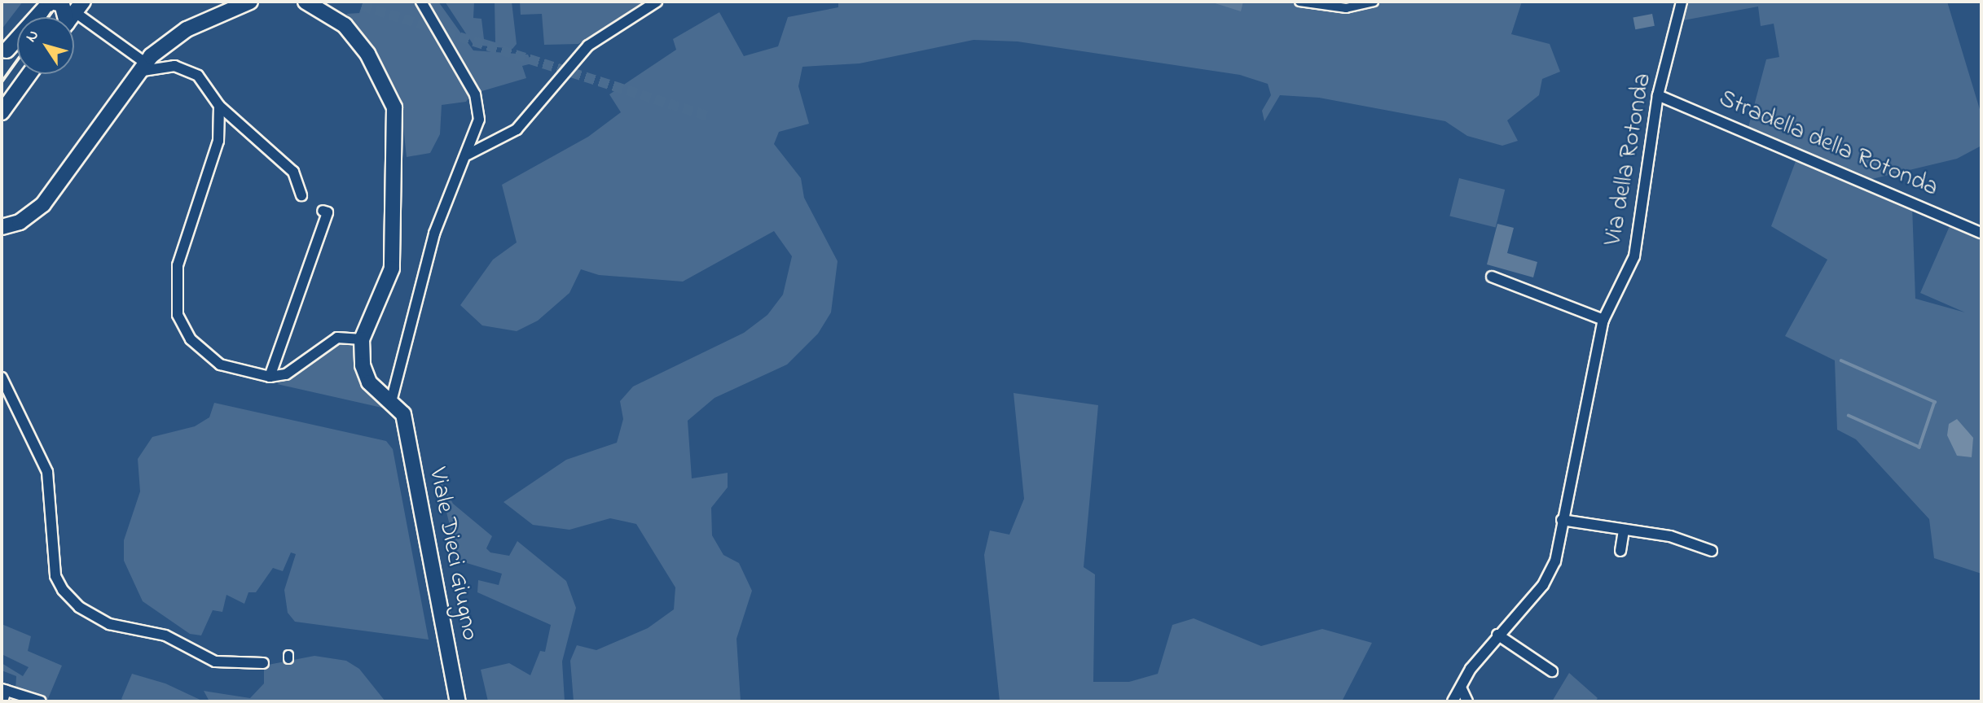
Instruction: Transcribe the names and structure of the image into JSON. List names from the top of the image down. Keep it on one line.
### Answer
{"streets":{"main road":["Viale Dieci Giugno"],"street":["Stradella della Rotonda","Via della Rotonda"]},"crossings":[["Stradella della Rotonda","Via della Rotonda"]],"north":"top left"}
